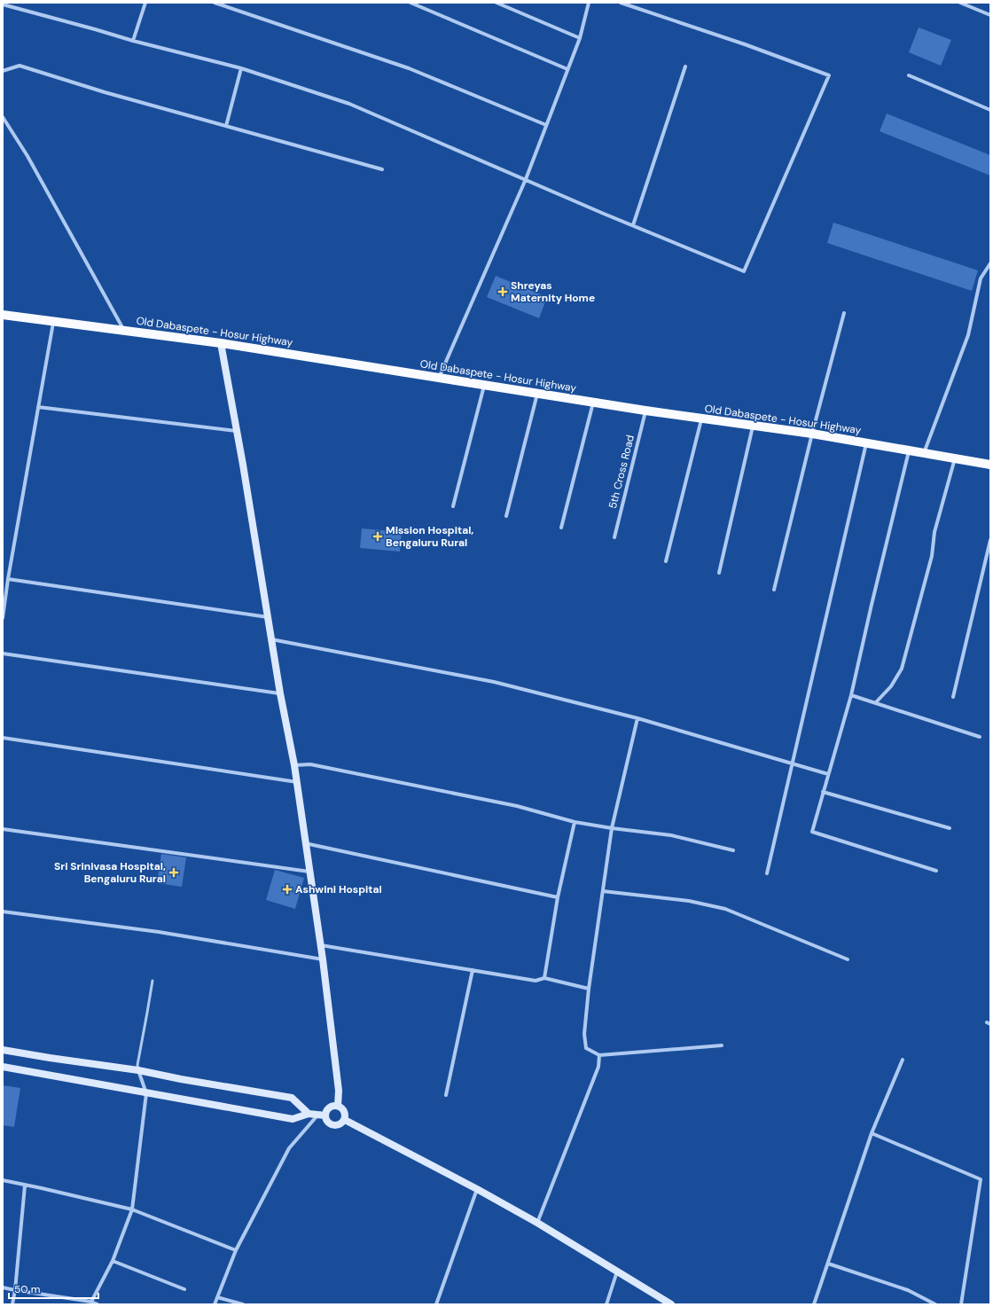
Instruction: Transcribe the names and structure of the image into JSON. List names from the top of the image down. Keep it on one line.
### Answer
{"streets":{"main road":["Old Dabaspete - Hosur Highway"],"street":["5th Cross Road"]},"crossings":[["Old Dabaspete - Hosur Highway","5th Cross Road"]],"places":{"health":["Shreyas Maternity Home","Mission Hospital, Bengaluru Rural","Sri Srinivasa Hospital, Bengaluru Rural","Ashwini Hospital"]},"scale_bar":"50 m"}
